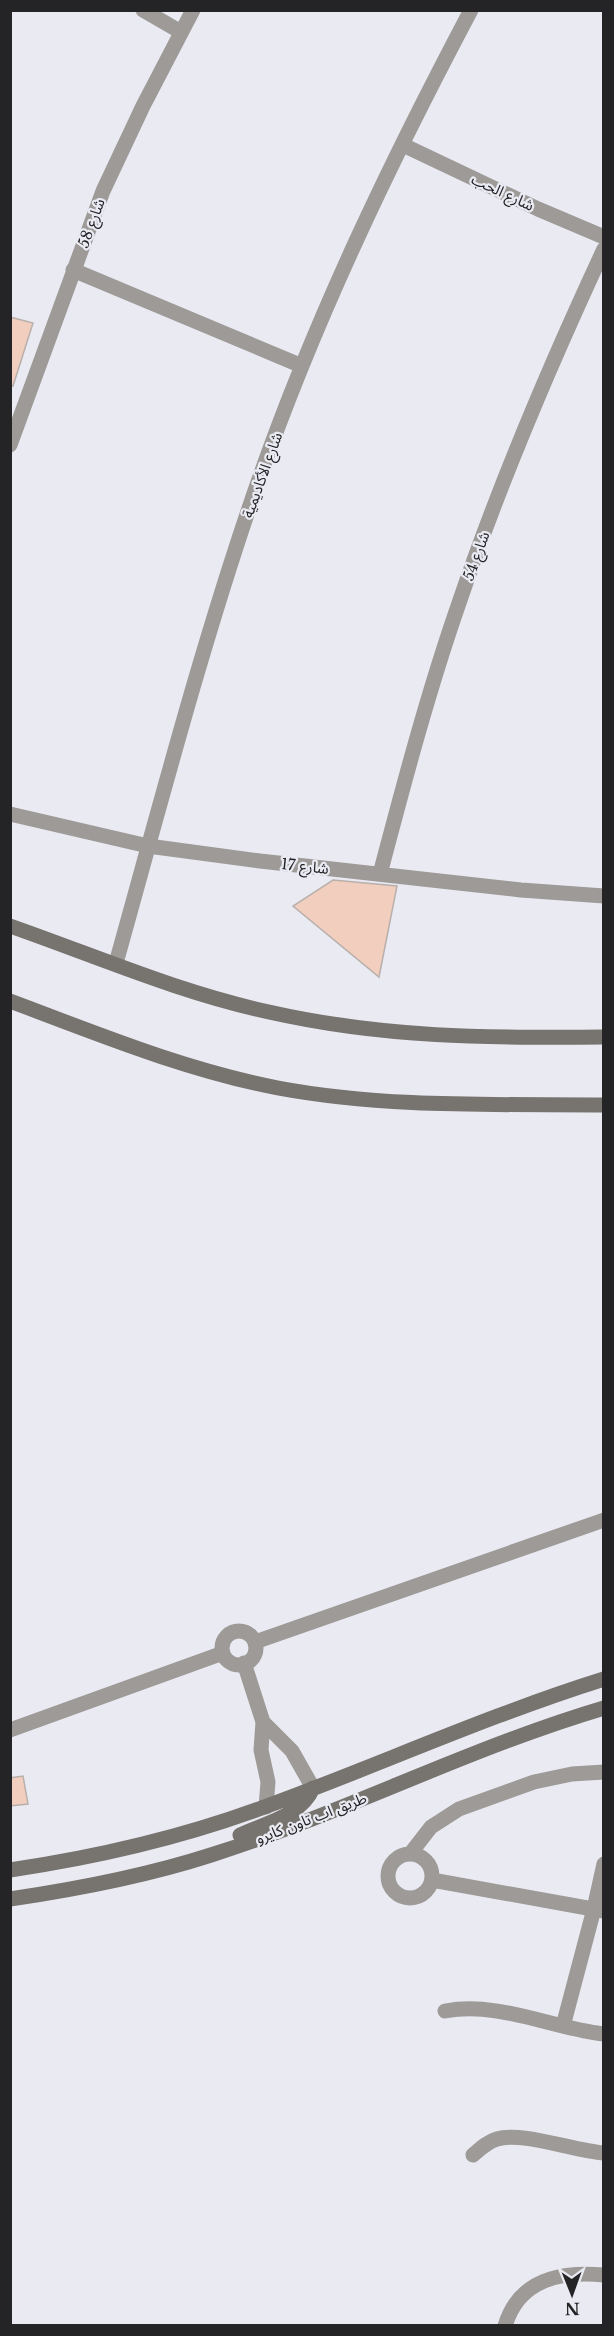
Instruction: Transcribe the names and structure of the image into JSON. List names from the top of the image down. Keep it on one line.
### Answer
{"streets":{"street":["شارع الحب","شارع 58","شارع الأكاديمية","شارع 54","شارع 17","طريق اب تاون كايرو"]},"crossings":[["شارع الحب","شارع الأكاديمية"],["شارع الأكاديمية","شارع 17"],["شارع 54","شارع 17"]],"north":"bottom"}
